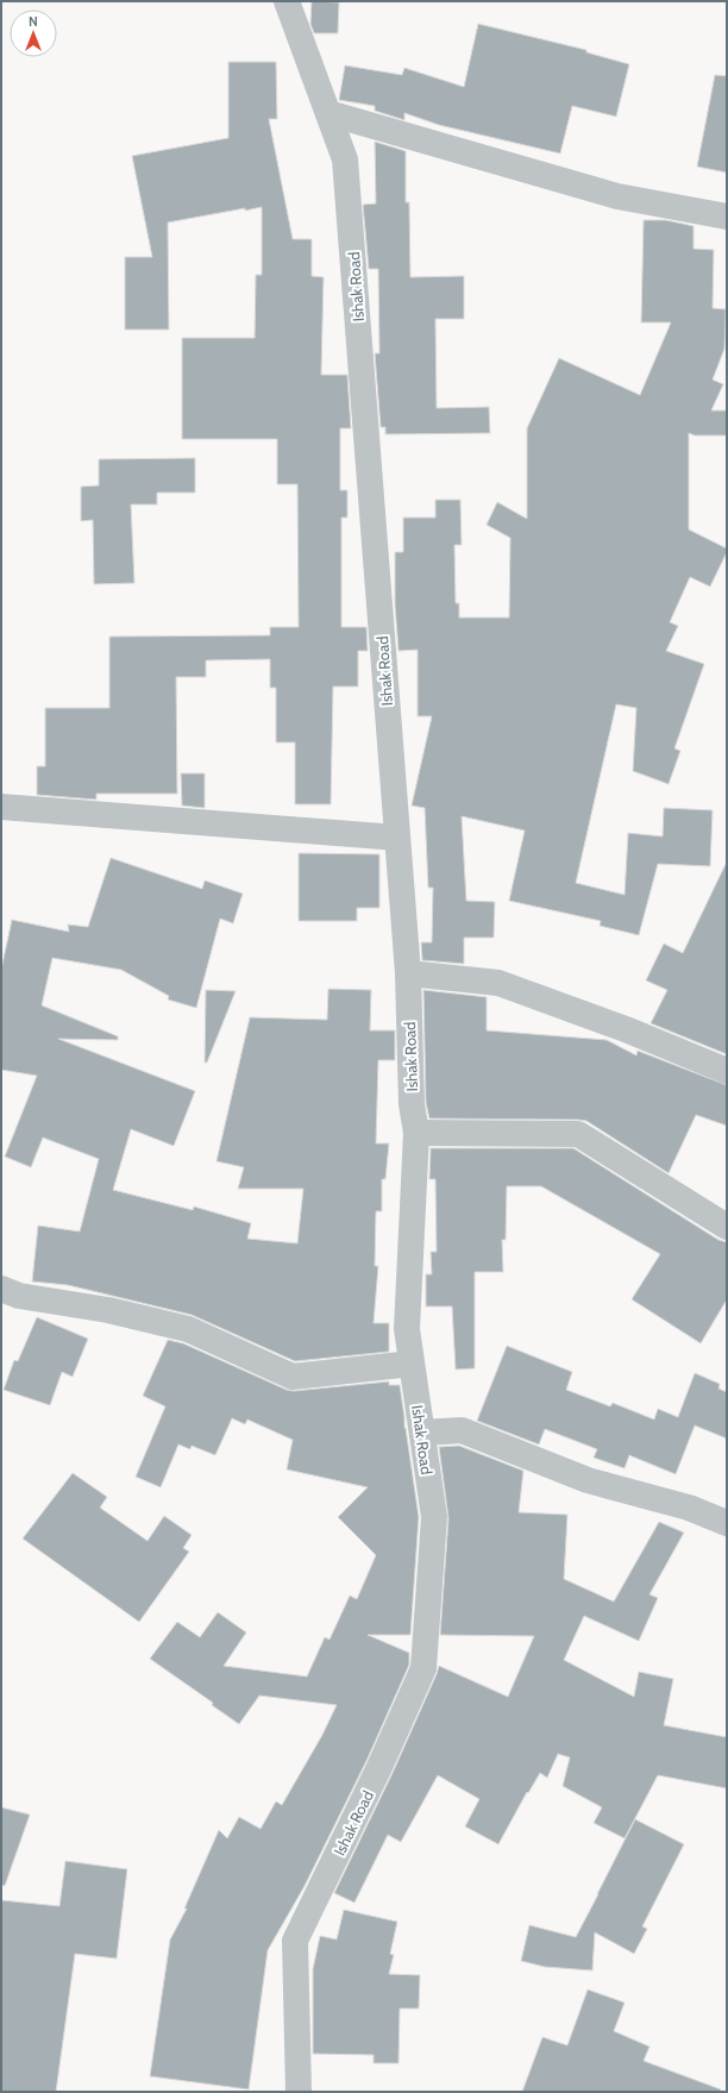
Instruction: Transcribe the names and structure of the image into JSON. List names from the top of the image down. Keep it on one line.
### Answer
{"streets":{"street":["Ishak Road"]},"north":"top"}
